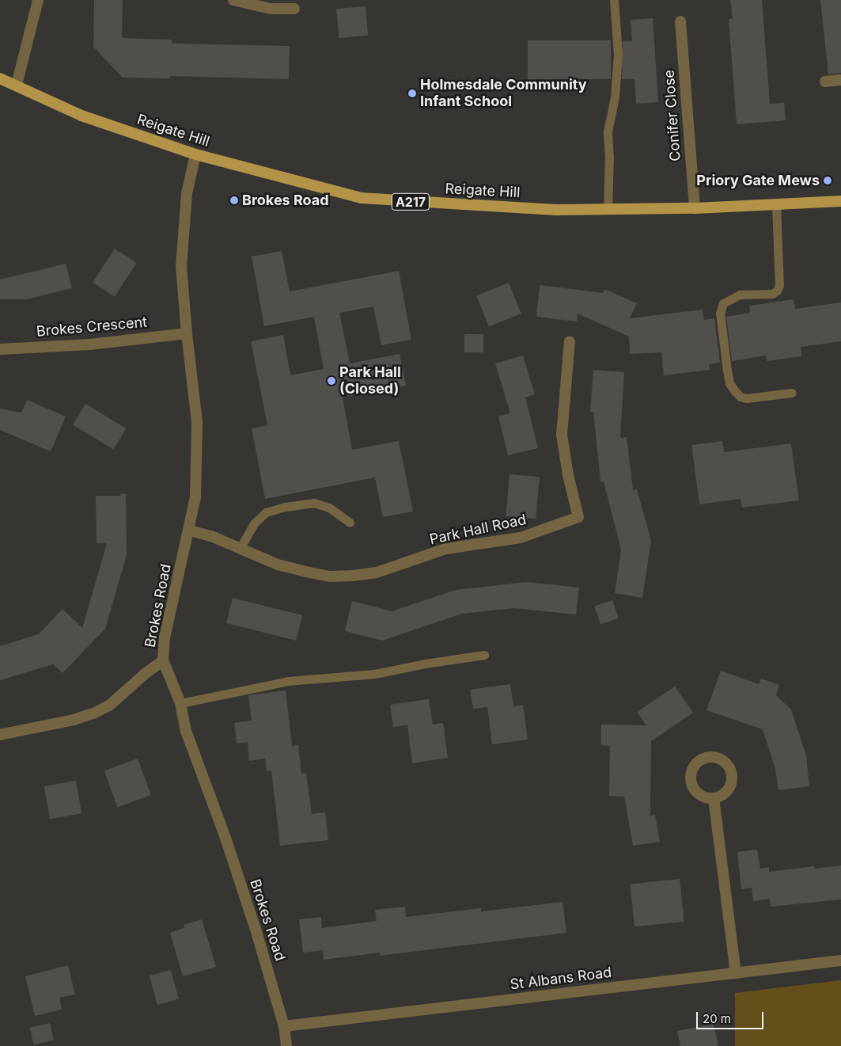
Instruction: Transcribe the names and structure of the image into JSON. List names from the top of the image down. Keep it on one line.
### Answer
{"streets":{"main road":["Reigate Hill","A217"],"street":["Conifer Close","Brokes Crescent","Park Hall Road","Brokes Road","St Albans Road"]},"crossings":[["Conifer Close","Reigate Hill"],["Reigate Hill","Brokes Road"],["Brokes Crescent","Brokes Road"],["Park Hall Road","Brokes Road"],["Brokes Road","St Albans Road"]],"places":["Holmesdale Community Infant School","Priory Gate Mews","Brokes Road","Park Hall (Closed)"],"scale_bar":"20 m"}
